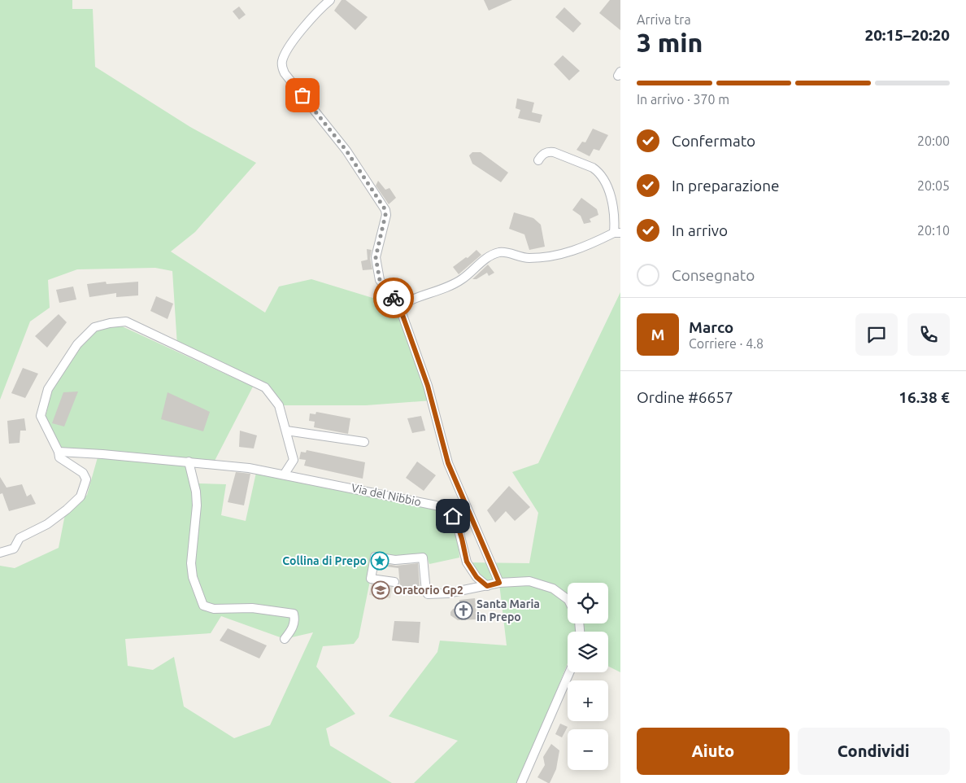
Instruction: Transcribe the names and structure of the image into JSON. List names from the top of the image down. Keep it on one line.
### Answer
{"streets":{"street":["Via del Nibbio"]},"places":{"place":["Collina di Prepo"],"school or university":["Oratorio Gp2"],"church":["Santa Maria in Prepo"]},"page":{"heading":["3 min","Arriva tra","20:15–20:20"],"panel":["Marco","Corriere · 4.8","Ordine #6657","16.38 €"],"bar":"In arrivo · 370 m","list":[["Confermato","20:00"],["In preparazione","20:05"],["In arrivo","20:10"],"Consegnato"],"round":"M","map_buttons":["+","−"],"buttons":["Aiuto","Condividi"]}}
